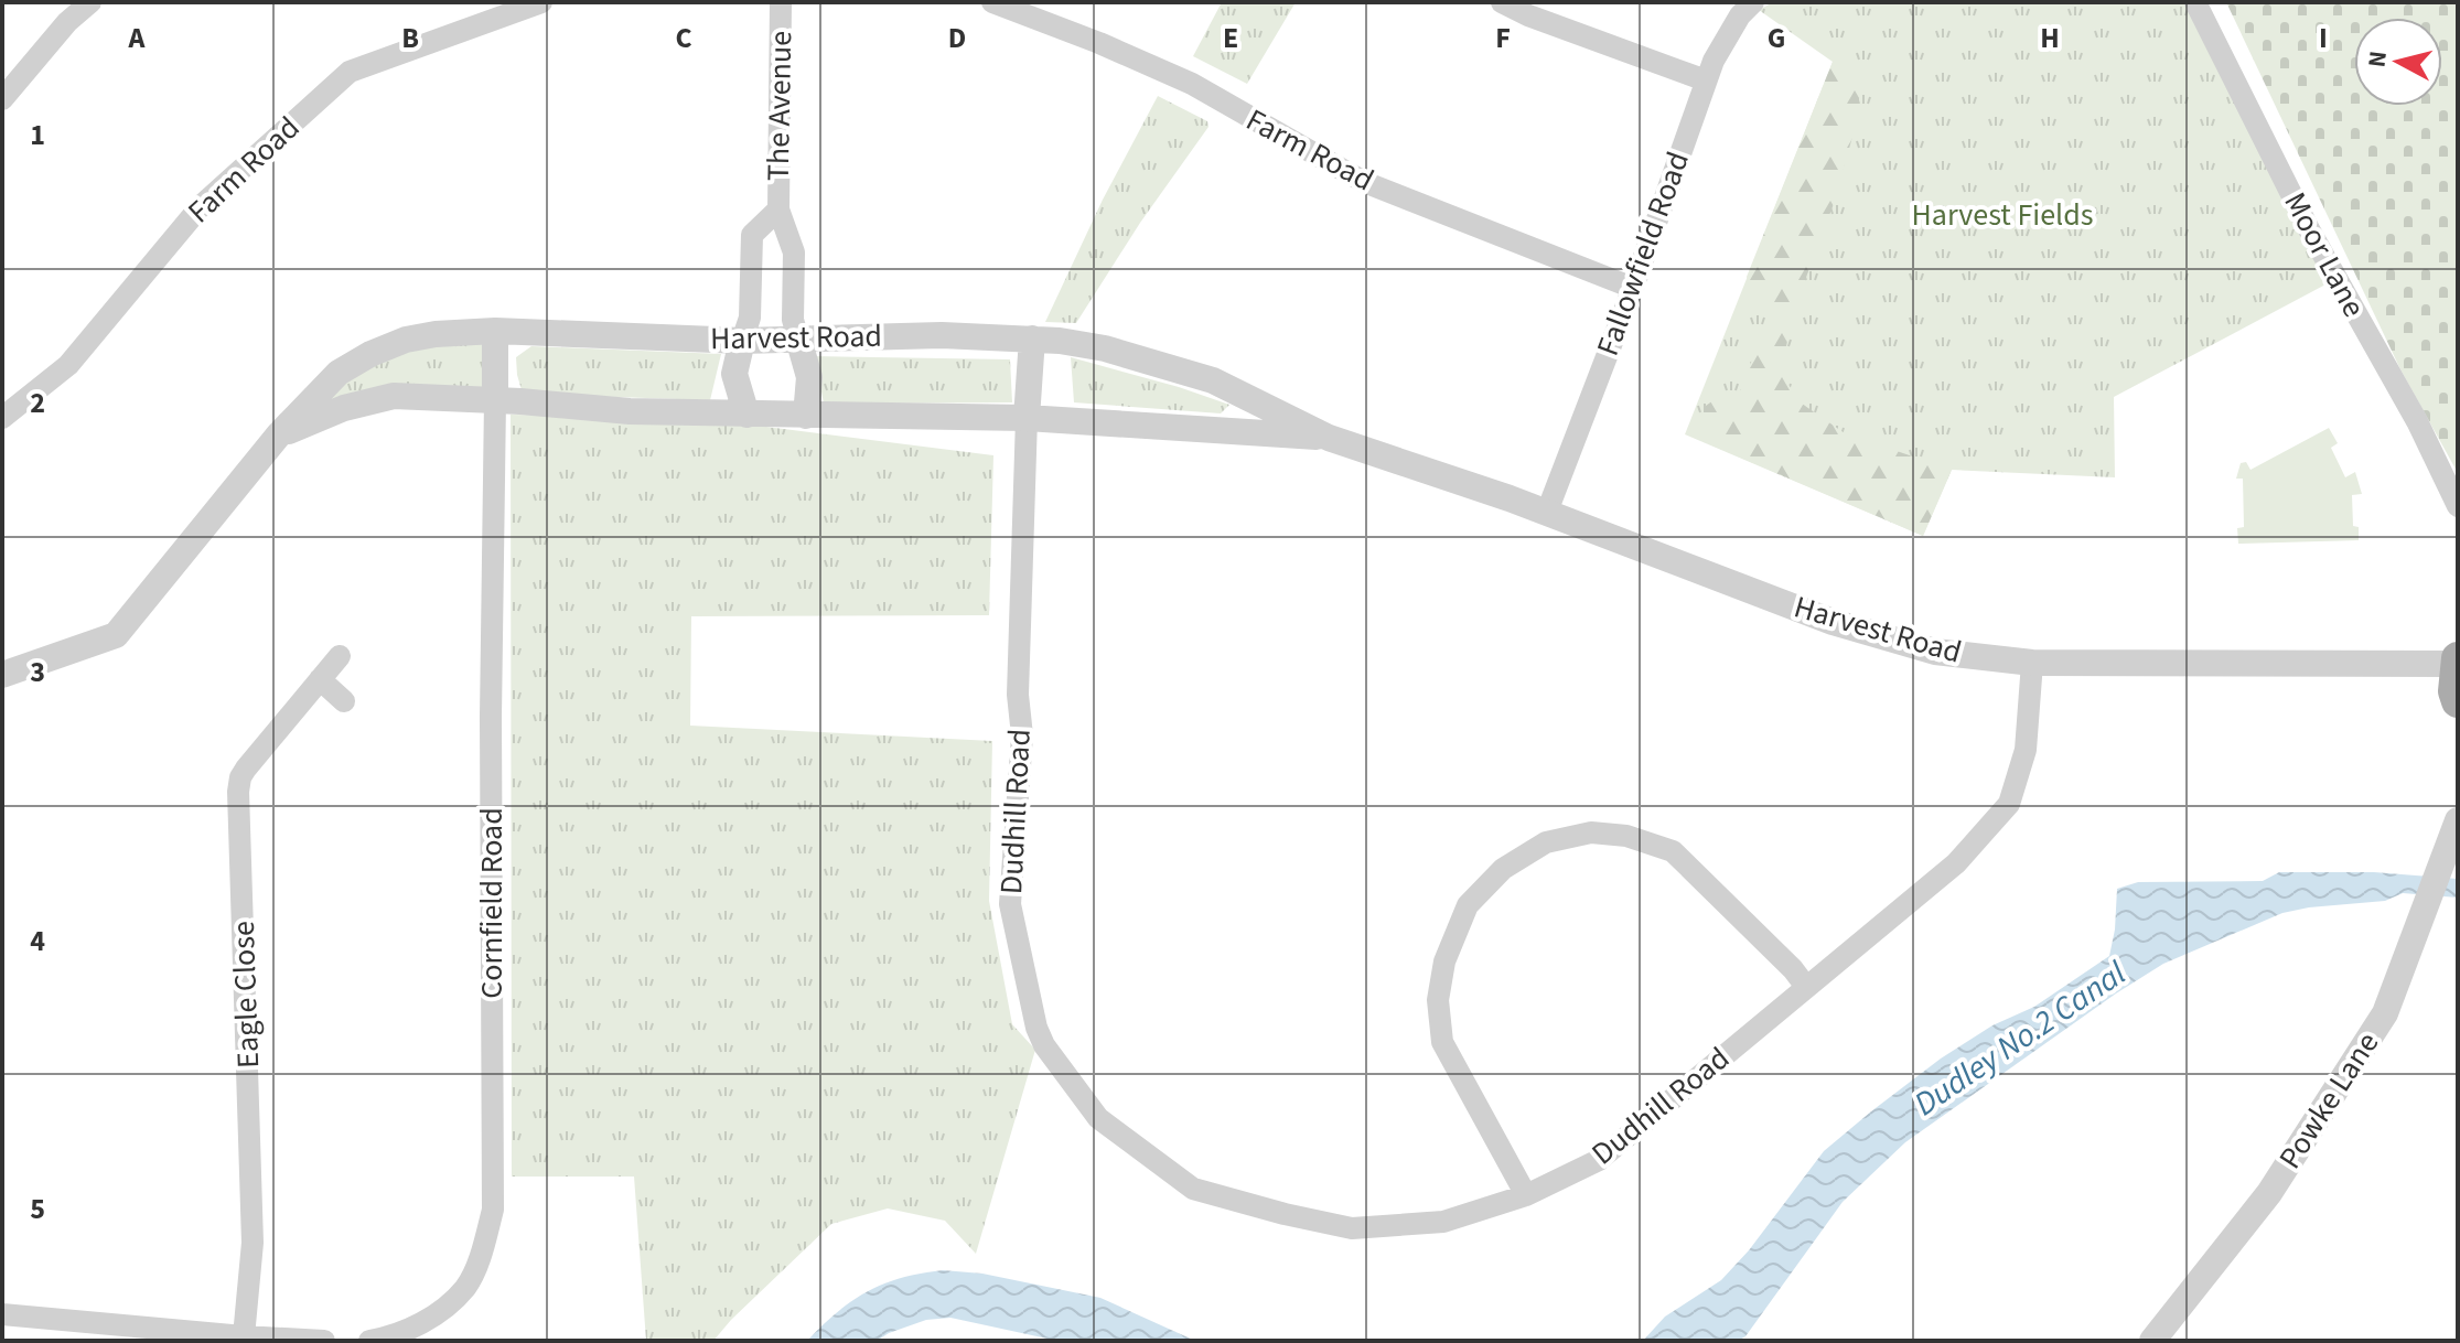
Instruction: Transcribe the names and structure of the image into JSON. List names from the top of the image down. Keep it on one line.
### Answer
{"streets":{"street":["The Avenue","Farm Road","Fallowfield Road","Moor Lane","Harvest Road","Dudhill Road","Cornfield Road","Eagle Close","Powke Lane"]},"crossings":[["The Avenue","Harvest Road"],["Farm Road","Fallowfield Road"],["Fallowfield Road","Harvest Road"],["Harvest Road","Dudhill Road"],["Harvest Road","Cornfield Road"]],"water":["Dudley No.2 Canal"],"parks":["Harvest Fields"],"north":"left","grid":{"columns":["A","B","C","D","E","F","G","H","I"],"rows":["1","2","3","4","5"]}}
